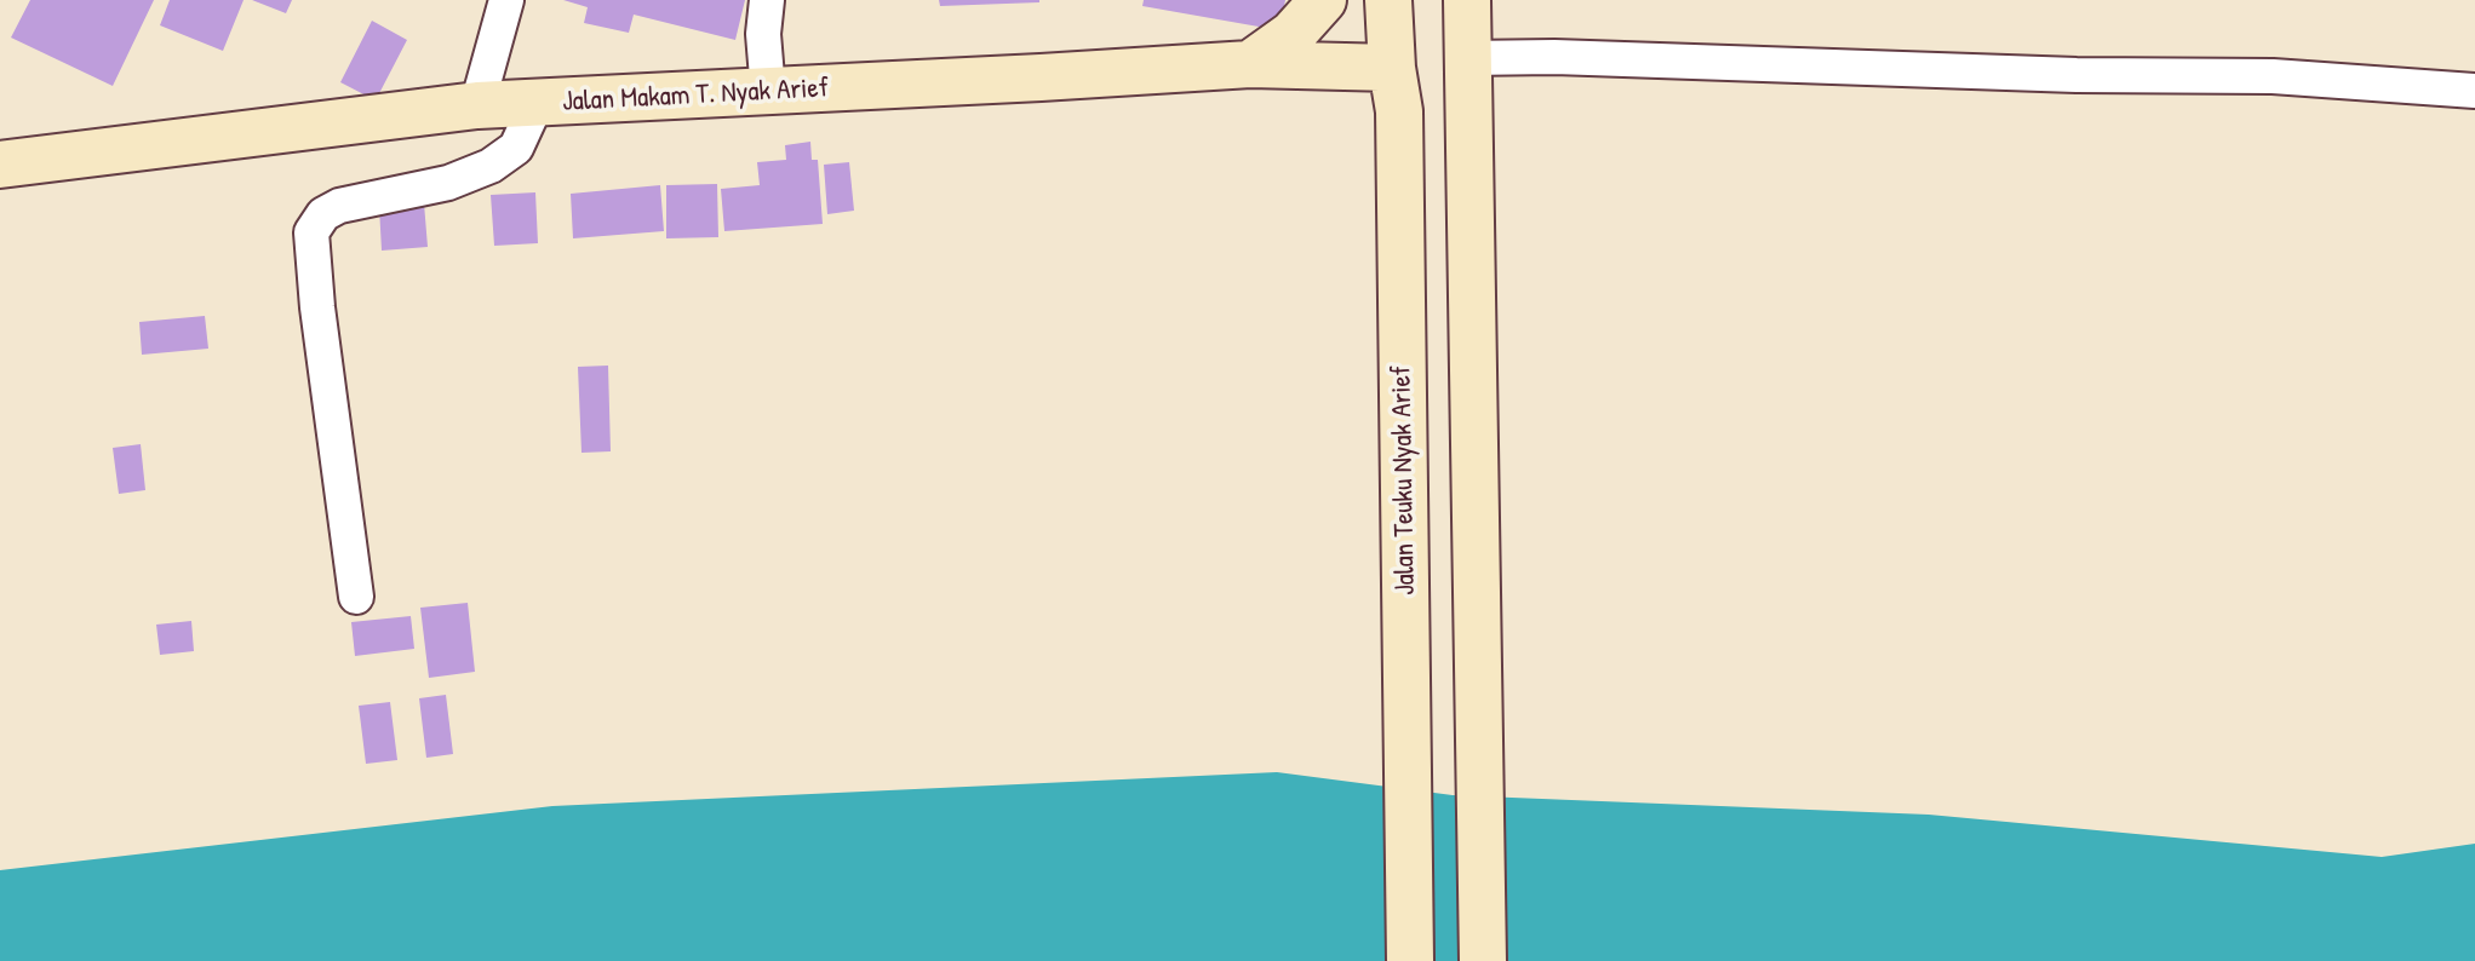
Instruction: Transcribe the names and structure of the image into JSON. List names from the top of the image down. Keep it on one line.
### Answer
{"streets":{"main road":["Jalan Makam T. Nyak Arief","Jalan Teuku Nyak Arief"]},"crossings":[["Jalan Makam T. Nyak Arief","Jalan Teuku Nyak Arief"]]}
